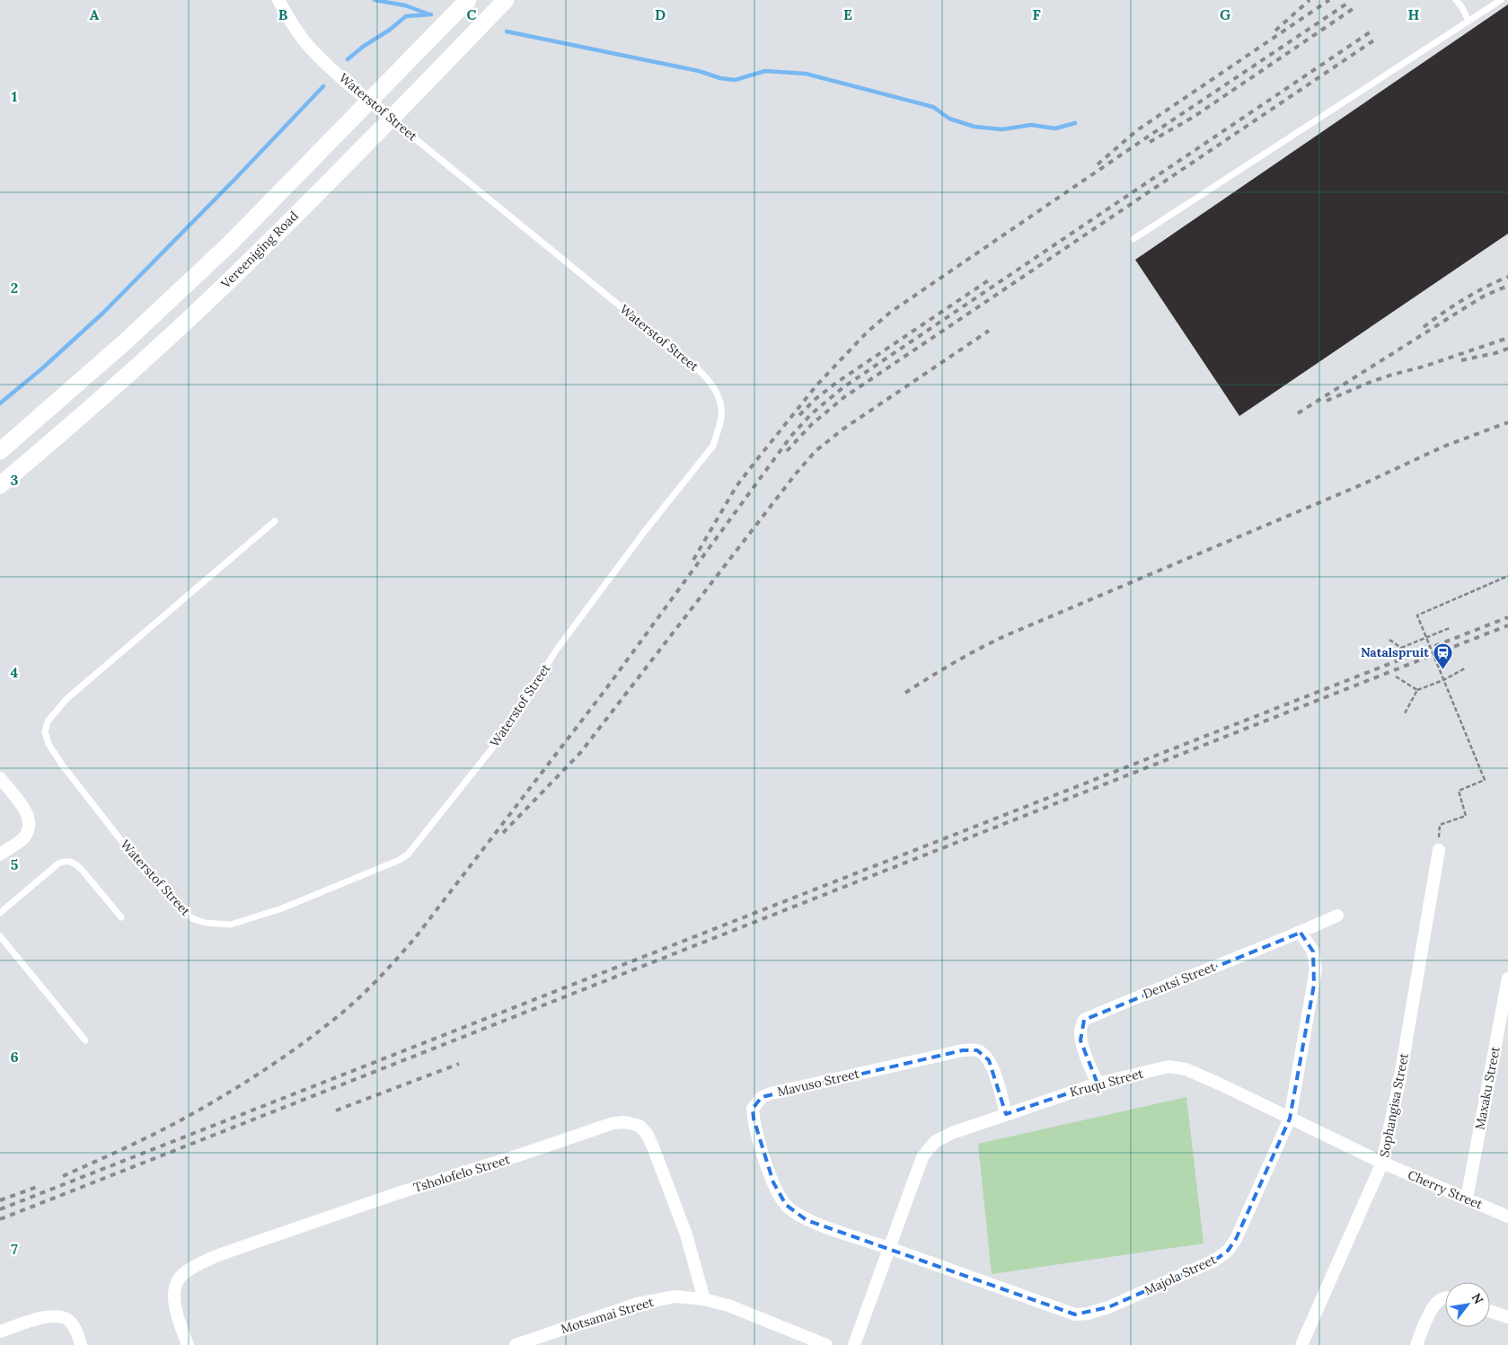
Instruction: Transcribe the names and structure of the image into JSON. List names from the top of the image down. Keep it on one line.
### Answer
{"streets":{"main road":["Vereeniging Road"],"street":["Waterstof Street","Dentsi Street","Mavuso Street","Kruqu Street","Maxaku Street","Sophangisa Street","Tsholofelo Street","Cherry Street","Majola Street","Motsamai Street"]},"crossings":[["Waterstof Street","Vereeniging Road"],["Dentsi Street","Kruqu Street"],["Dentsi Street","Majola Street"],["Mavuso Street","Kruqu Street"],["Mavuso Street","Majola Street"],["Kruqu Street","Sophangisa Street"],["Kruqu Street","Cherry Street"],["Kruqu Street","Majola Street"],["Maxaku Street","Cherry Street"],["Sophangisa Street","Cherry Street"],["Tsholofelo Street","Motsamai Street"]],"places":{"station":["Natalspruit"]},"north":"top right","grid":{"columns":["A","B","C","D","E","F","G","H"],"rows":["1","2","3","4","5","6","7"]}}
